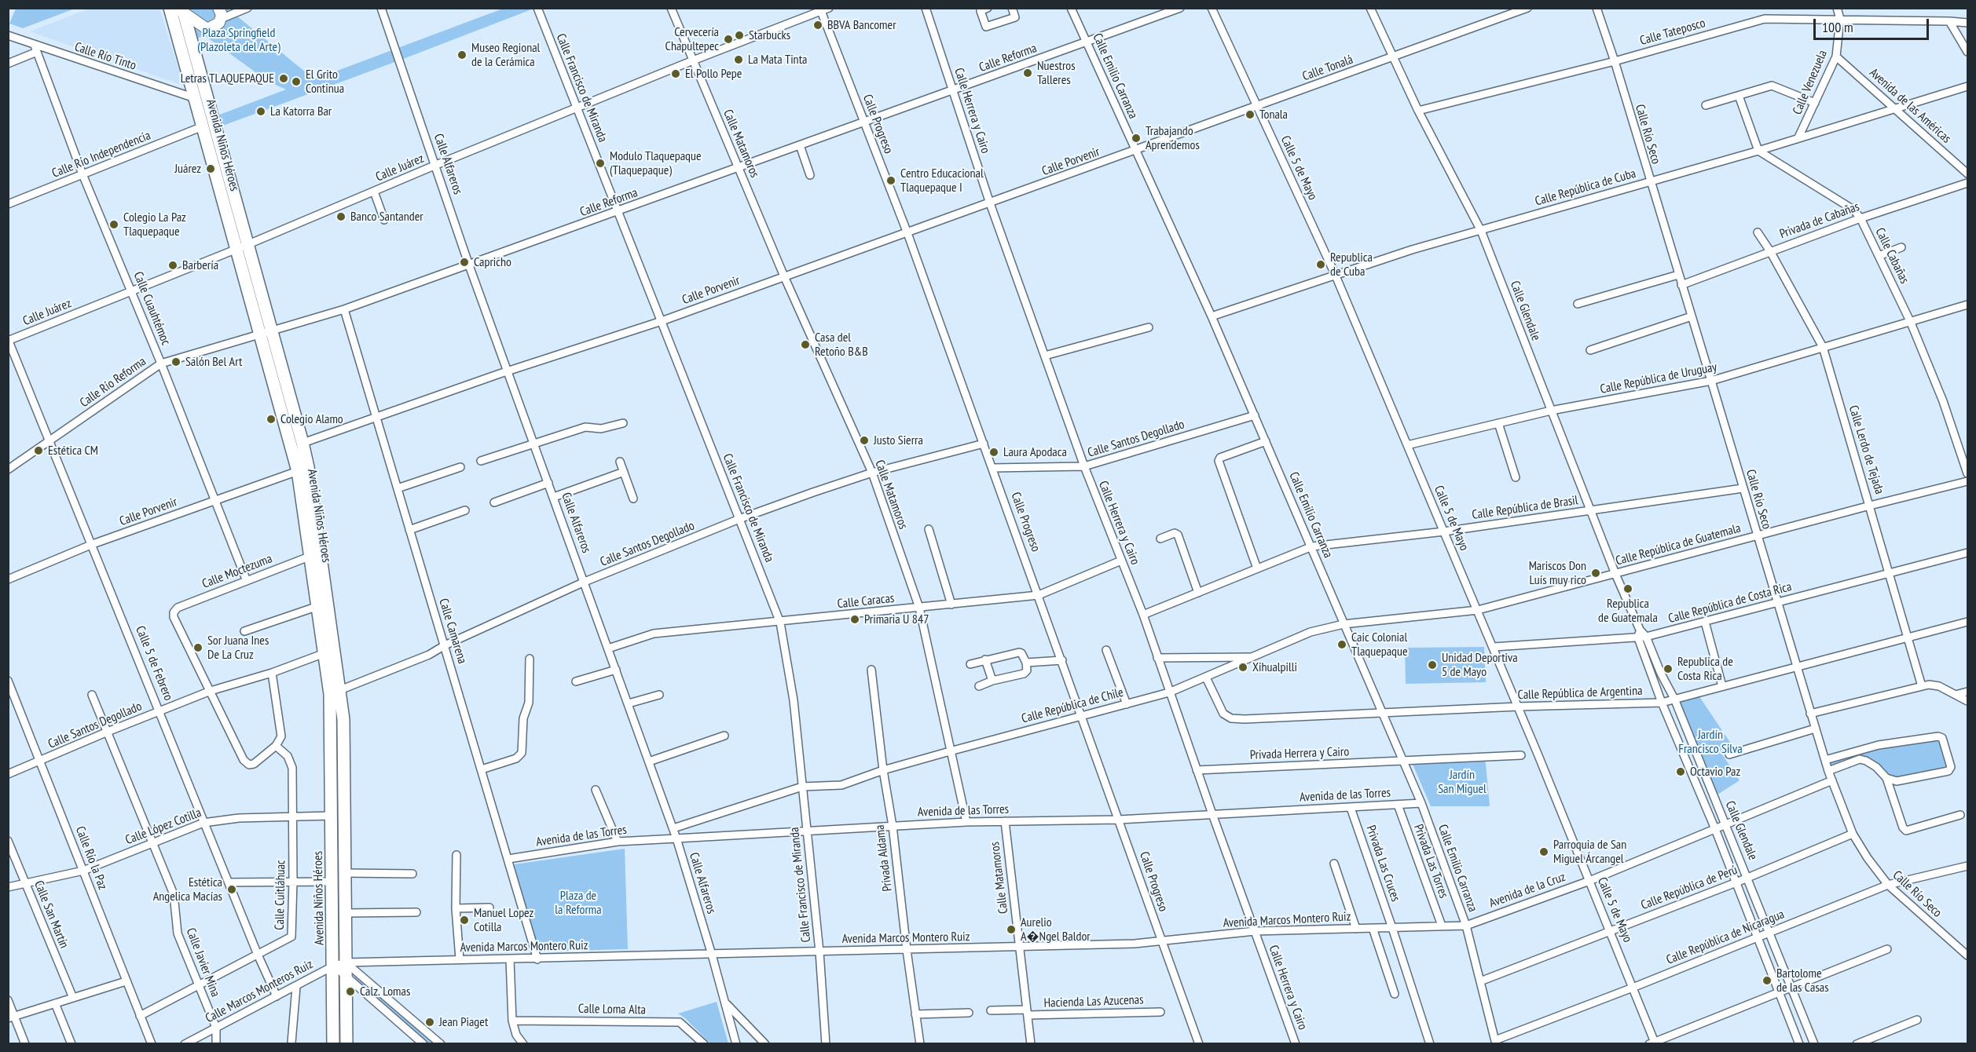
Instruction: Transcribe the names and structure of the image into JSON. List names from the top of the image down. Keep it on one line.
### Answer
{"streets":{"main road":["Avenida Niños Héroes"],"street":["Calle Tateposco","Calle Río Tinto","Calle Reforma","Calle Tonalá","Calle Emilio Carranza","Calle Venezuela","Calle Francisco de Miranda","Avenida de las Américas","Calle Herrera y Cairo","Calle Progreso","Calle Río Seco","Calle Matamoros","Calle Río Independencia","Calle Porvenir","Calle Alfareros","Calle Juárez","Calle 5 de Mayo","Calle República de Cuba","Privada de Cabañas","Calle Cabañas","Calle Cuauhtémoc","Calle Glendale","Calle República de Uruguay","Calle Río Reforma","Calle Santos Degollado","Calle Lerdo de Tejada","Calle República de Brasil","Calle República de Guatemala","Calle Moctezuma","Calle Caracas","Calle República de Costa Rica","Calle Camarena","Calle 5 de Febrero","Calle República de Argentina","Calle República de Chile","Privada Herrera y Cairo","Avenida de las Torres","Calle López Cotilla","Calle Río la Paz","Privada Aldama","Privada Las Torres","Privada Las Cruces","Calle República de Perú","Avenida de la Cruz","Calle Cuitláhuac","Calle San Martín","Avenida Marcos Montero Ruiz","Calle República de Nicaragua","Calle Javier Mina","Calle Marcos Monteros Ruiz","Hacienda Las Azucenas","Calle Loma Alta"]},"crossings":[["Calle Tateposco","Calle Venezuela"],["Calle Tateposco","Calle Río Seco"],["Calle Tateposco","Calle Glendale"],["Calle Río Tinto","Avenida Niños Héroes"],["Calle Río Tinto","Calle Cuauhtémoc"],["Calle Reforma","Calle Emilio Carranza"],["Calle Reforma","Calle Francisco de Miranda"],["Calle Reforma","Calle Herrera y Cairo"],["Calle Reforma","Calle Progreso"],["Calle Reforma","Calle Matamoros"],["Calle Reforma","Avenida Niños Héroes"],["Calle Reforma","Calle Alfareros"],["Calle Reforma","Calle Río Reforma"],["Calle Reforma","Calle Camarena"],["Calle Tonalá","Calle Emilio Carranza"],["Calle Tonalá","Calle Porvenir"],["Calle Tonalá","Calle 5 de Mayo"],["Calle Tonalá","Calle Glendale"],["Calle Emilio Carranza","Calle Porvenir"],["Calle Emilio Carranza","Calle República de Cuba"],["Calle Emilio Carranza","Calle Santos Degollado"],["Calle Emilio Carranza","Calle República de Brasil"],["Calle Emilio Carranza","Calle República de Argentina"],["Calle Emilio Carranza","Calle República de Chile"],["Calle Emilio Carranza","Privada Herrera y Cairo"],["Calle Emilio Carranza","Avenida de las Torres"],["Calle Emilio Carranza","Calle República de Perú"],["Calle Emilio Carranza","Avenida de la Cruz"],["Calle Emilio Carranza","Avenida Marcos Montero Ruiz"],["Calle Emilio Carranza","Calle República de Nicaragua"],["Calle Venezuela","Avenida de las Américas"],["Calle Venezuela","Calle República de Cuba"],["Calle Francisco de Miranda","Calle Porvenir"],["Calle Francisco de Miranda","Calle Juárez"],["Calle Francisco de Miranda","Calle Santos Degollado"],["Calle Francisco de Miranda","Calle Caracas"],["Calle Francisco de Miranda","Calle República de Chile"],["Calle Francisco de Miranda","Avenida de las Torres"],["Calle Francisco de Miranda","Avenida Marcos Montero Ruiz"],["Avenida de las Américas","Calle República de Cuba"],["Calle Herrera y Cairo","Calle Porvenir"],["Calle Herrera y Cairo","Calle Santos Degollado"],["Calle Herrera y Cairo","Calle República de Brasil"],["Calle Herrera y Cairo","Calle Caracas"],["Calle Herrera y Cairo","Calle República de Chile"],["Calle Herrera y Cairo","Privada Herrera y Cairo"],["Calle Herrera y Cairo","Avenida de las Torres"],["Calle Herrera y Cairo","Avenida Marcos Montero Ruiz"],["Calle Progreso","Calle Porvenir"],["Calle Progreso","Calle Juárez"],["Calle Progreso","Calle Santos Degollado"],["Calle Progreso","Calle Caracas"],["Calle Progreso","Calle República de Chile"],["Calle Progreso","Avenida de las Torres"],["Calle Progreso","Avenida Marcos Montero Ruiz"],["Calle Río Seco","Calle República de Cuba"],["Calle Río Seco","Privada de Cabañas"],["Calle Río Seco","Calle República de Uruguay"],["Calle Río Seco","Calle República de Brasil"],["Calle Río Seco","Calle República de Guatemala"],["Calle Río Seco","Calle República de Costa Rica"],["Calle Río Seco","Calle República de Argentina"],["Calle Río Seco","Calle República de Perú"],["Calle Río Seco","Avenida de la Cruz"],["Calle Río Seco","Calle República de Nicaragua"],["Calle Matamoros","Calle Porvenir"],["Calle Matamoros","Calle Juárez"],["Calle Matamoros","Calle Santos Degollado"],["Calle Matamoros","Calle Caracas"],["Calle Matamoros","Calle República de Chile"],["Calle Matamoros","Avenida de las Torres"],["Calle Matamoros","Avenida Marcos Montero Ruiz"],["Calle Matamoros","Hacienda Las Azucenas"],["Avenida Niños Héroes","Calle Río Independencia"],["Avenida Niños Héroes","Calle Porvenir"],["Avenida Niños Héroes","Calle Juárez"],["Avenida Niños Héroes","Calle Río Reforma"],["Avenida Niños Héroes","Calle Santos Degollado"],["Avenida Niños Héroes","Calle Moctezuma"],["Avenida Niños Héroes","Calle López Cotilla"],["Avenida Niños Héroes","Avenida Marcos Montero Ruiz"],["Avenida Niños Héroes","Calle Marcos Monteros Ruiz"],["Calle Río Independencia","Calle Cuauhtémoc"],["Calle Porvenir","Calle Alfareros"],["Calle Porvenir","Calle Cuauhtémoc"],["Calle Porvenir","Calle Camarena"],["Calle Porvenir","Calle 5 de Febrero"],["Calle Alfareros","Calle Juárez"],["Calle Alfareros","Calle Santos Degollado"],["Calle Alfareros","Calle Caracas"],["Calle Alfareros","Calle República de Chile"],["Calle Alfareros","Avenida de las Torres"],["Calle Alfareros","Avenida Marcos Montero Ruiz"],["Calle Juárez","Calle Cuauhtémoc"],["Calle Juárez","Calle 5 de Febrero"],["Calle 5 de Mayo","Calle República de Cuba"],["Calle 5 de Mayo","Calle República de Uruguay"],["Calle 5 de Mayo","Calle República de Brasil"],["Calle 5 de Mayo","Calle República de Guatemala"],["Calle 5 de Mayo","Calle República de Costa Rica"],["Calle 5 de Mayo","Calle República de Argentina"],["Calle 5 de Mayo","Calle República de Chile"],["Calle 5 de Mayo","Calle República de Perú"],["Calle 5 de Mayo","Avenida de la Cruz"],["Calle 5 de Mayo","Calle República de Nicaragua"],["Calle República de Cuba","Calle Cabañas"],["Calle República de Cuba","Calle Glendale"],["Privada de Cabañas","Calle Cabañas"],["Privada de Cabañas","Calle Lerdo de Tejada"],["Calle Cabañas","Calle República de Uruguay"],["Calle Cuauhtémoc","Calle Río Reforma"],["Calle Cuauhtémoc","Calle Moctezuma"],["Calle Glendale","Calle República de Uruguay"],["Calle Glendale","Calle República de Brasil"],["Calle Glendale","Calle República de Guatemala"],["Calle Glendale","Calle República de Costa Rica"],["Calle Glendale","Calle República de Argentina"],["Calle Glendale","Calle República de Perú"],["Calle Glendale","Avenida de la Cruz"],["Calle Glendale","Calle República de Nicaragua"],["Calle República de Uruguay","Calle Lerdo de Tejada"],["Calle Río Reforma","Calle 5 de Febrero"],["Calle Santos Degollado","Calle Moctezuma"],["Calle Santos Degollado","Calle Camarena"],["Calle Santos Degollado","Calle 5 de Febrero"],["Calle Santos Degollado","Calle Río la Paz"],["Calle Santos Degollado","Calle Javier Mina"],["Calle Lerdo de Tejada","Calle República de Guatemala"],["Calle Lerdo de Tejada","Calle República de Costa Rica"],["Calle Lerdo de Tejada","Calle República de Argentina"],["Calle República de Guatemala","Calle República de Chile"],["Calle Camarena","Avenida de las Torres"],["Calle Camarena","Avenida Marcos Montero Ruiz"],["Calle 5 de Febrero","Calle López Cotilla"],["Calle 5 de Febrero","Calle Cuitláhuac"],["Calle 5 de Febrero","Calle Marcos Monteros Ruiz"],["Calle República de Argentina","Calle República de Chile"],["Calle República de Chile","Privada Aldama"],["Avenida de las Torres","Privada Aldama"],["Avenida de las Torres","Privada Las Torres"],["Avenida de las Torres","Privada Las Cruces"],["Calle López Cotilla","Calle Río la Paz"],["Calle López Cotilla","Calle Cuitláhuac"],["Calle López Cotilla","Calle San Martín"],["Calle López Cotilla","Calle Javier Mina"],["Calle Río la Paz","Calle Cuitláhuac"],["Privada Aldama","Avenida Marcos Montero Ruiz"],["Privada Las Torres","Avenida Marcos Montero Ruiz"],["Privada Las Cruces","Avenida Marcos Montero Ruiz"],["Avenida de la Cruz","Avenida Marcos Montero Ruiz"],["Calle Cuitláhuac","Calle Javier Mina"],["Avenida Marcos Montero Ruiz","Calle Marcos Monteros Ruiz"],["Calle Javier Mina","Calle Marcos Monteros Ruiz"]],"parks":["Plaza Springfield (Plazoleta del Arte)","Jardín Francisco Silva","Jardín San Miguel","Plaza de la Reforma"],"places":["BBVA Bancomer","Starbucks","Cervecería Chapultepec","Museo Regional de la Cerámica","La Mata Tinta","Nuestros Talleres","El Pollo Pepe","Letras TLAQUEPAQUE","El Grito Continua","La Katorra Bar","Tonala","Trabajando Aprendemos","Modulo Tlaquepaque (Tlaquepaque)","Juárez","Centro Educacional Tlaquepaque I","Banco Santander","Colegio La Paz Tlaquepaque","Capricho","Republica de Cuba","Barbería","Casa del Retoño B&B","Salón Bel Art","Colegio Alamo","Justo Sierra","Estética CM","Laura Apodaca","Mariscos Don Luís muy rico","Republica de Guatemala","Primaria U 847","Caic Colonial Tlaquepaque","Sor Juana Ines De La Cruz","Unidad Deportiva 5 de Mayo","Xihualpilli","Republica de Costa Rica","Octavio Paz","Parroquia de San Miguel Árcangel","Estética Angelica Macías","Manuel Lopez Cotilla","Aurelio A�Ngel Baldor","Bartolome de las Casas","Calz. Lomas","Jean Piaget"],"scale_bar":"100 m"}
